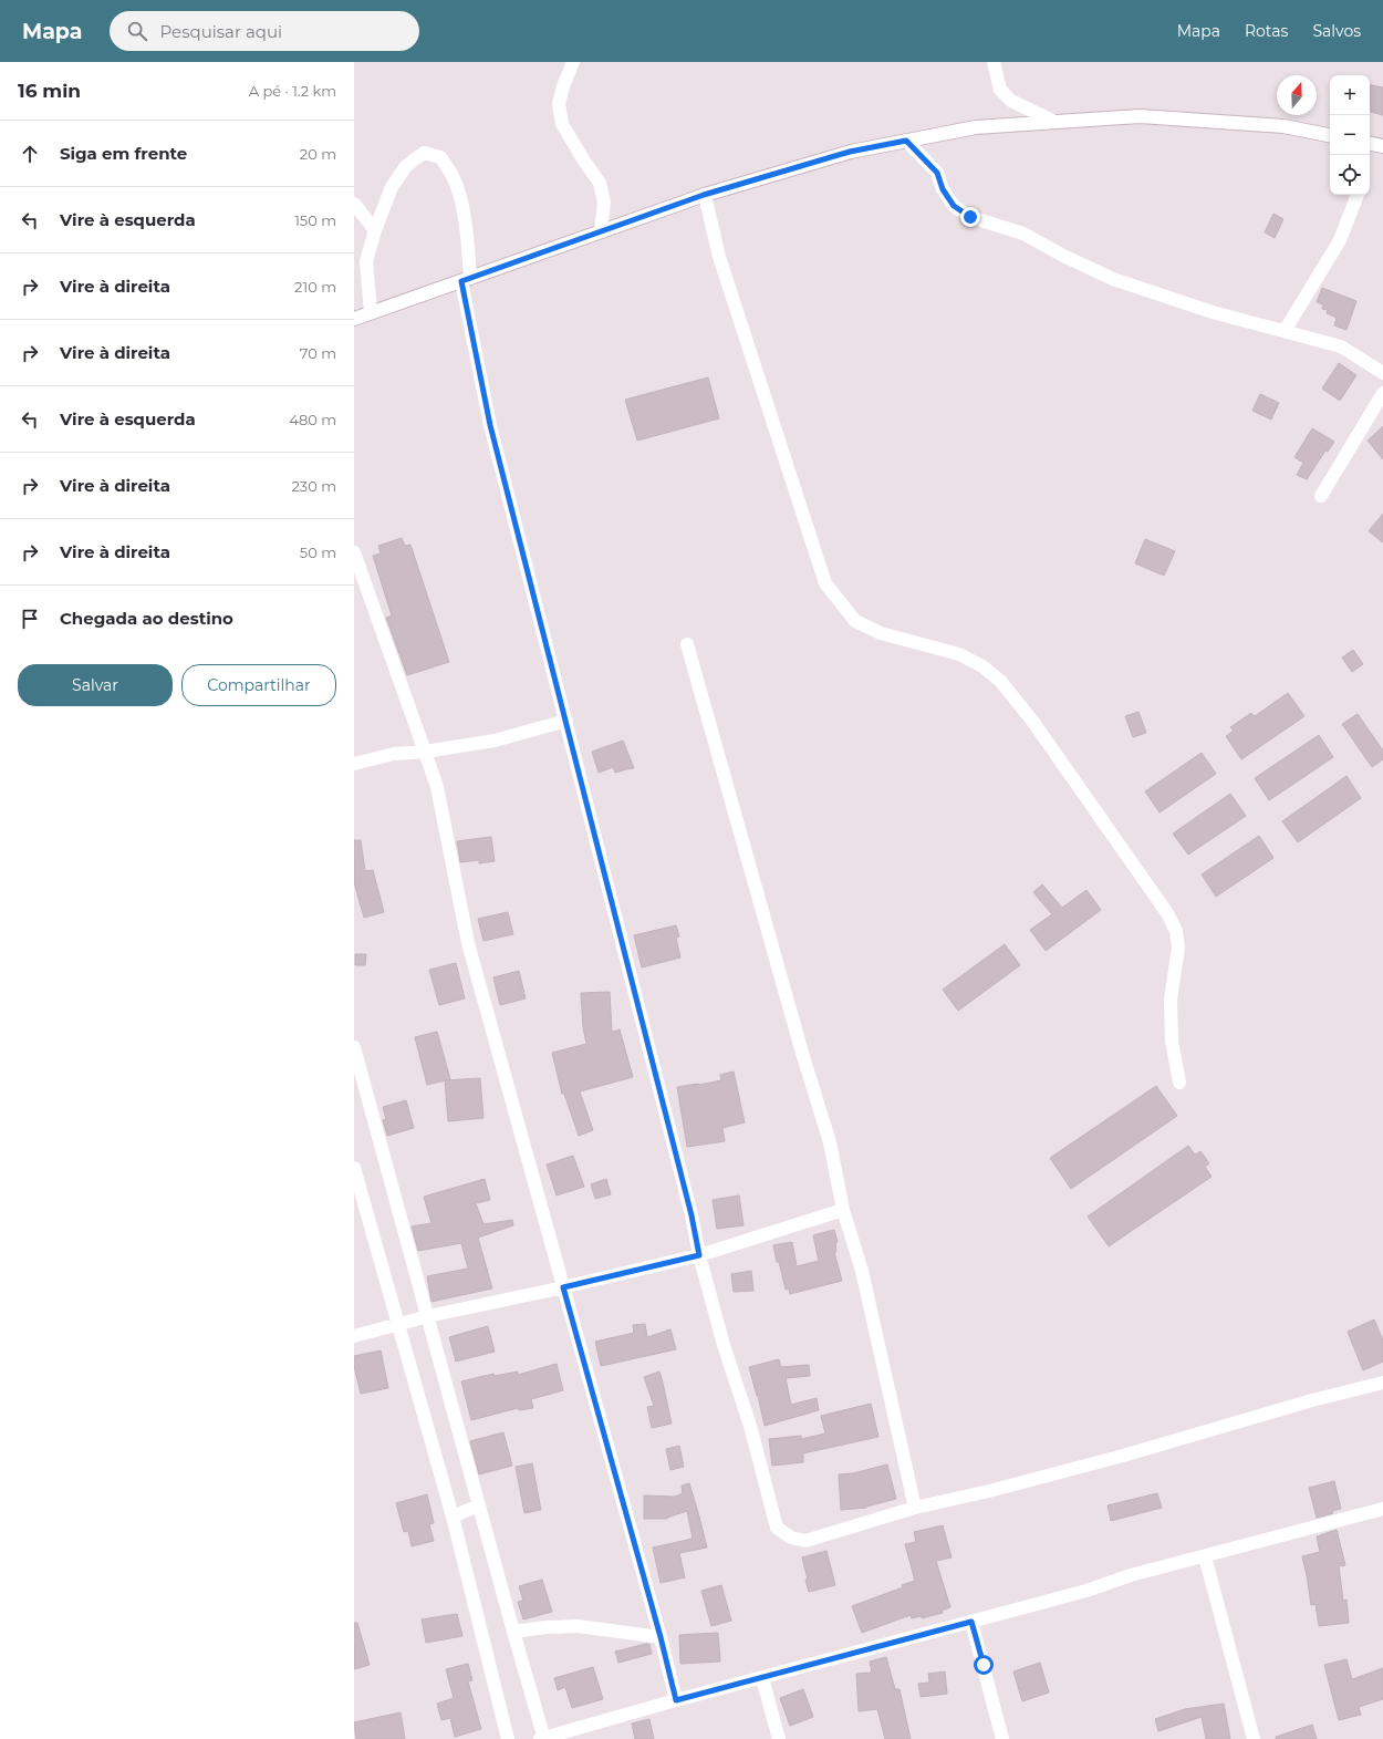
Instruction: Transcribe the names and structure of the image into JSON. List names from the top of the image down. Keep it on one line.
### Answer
{"north":"top","page":{"header":"Mapa","search":"Pesquisar aqui","nav":["Mapa","Rotas","Salvos"],"heading":["16 min","A pé · 1.2 km"],"map_buttons":["+","−"],"list":[["Siga em frente","20 m"],["Vire à esquerda","150 m"],["Vire à direita","210 m"],["Vire à direita","70 m"],["Vire à esquerda","480 m"],["Vire à direita","230 m"],["Vire à direita","50 m"],"Chegada ao destino"],"buttons":["Salvar","Compartilhar"]}}
